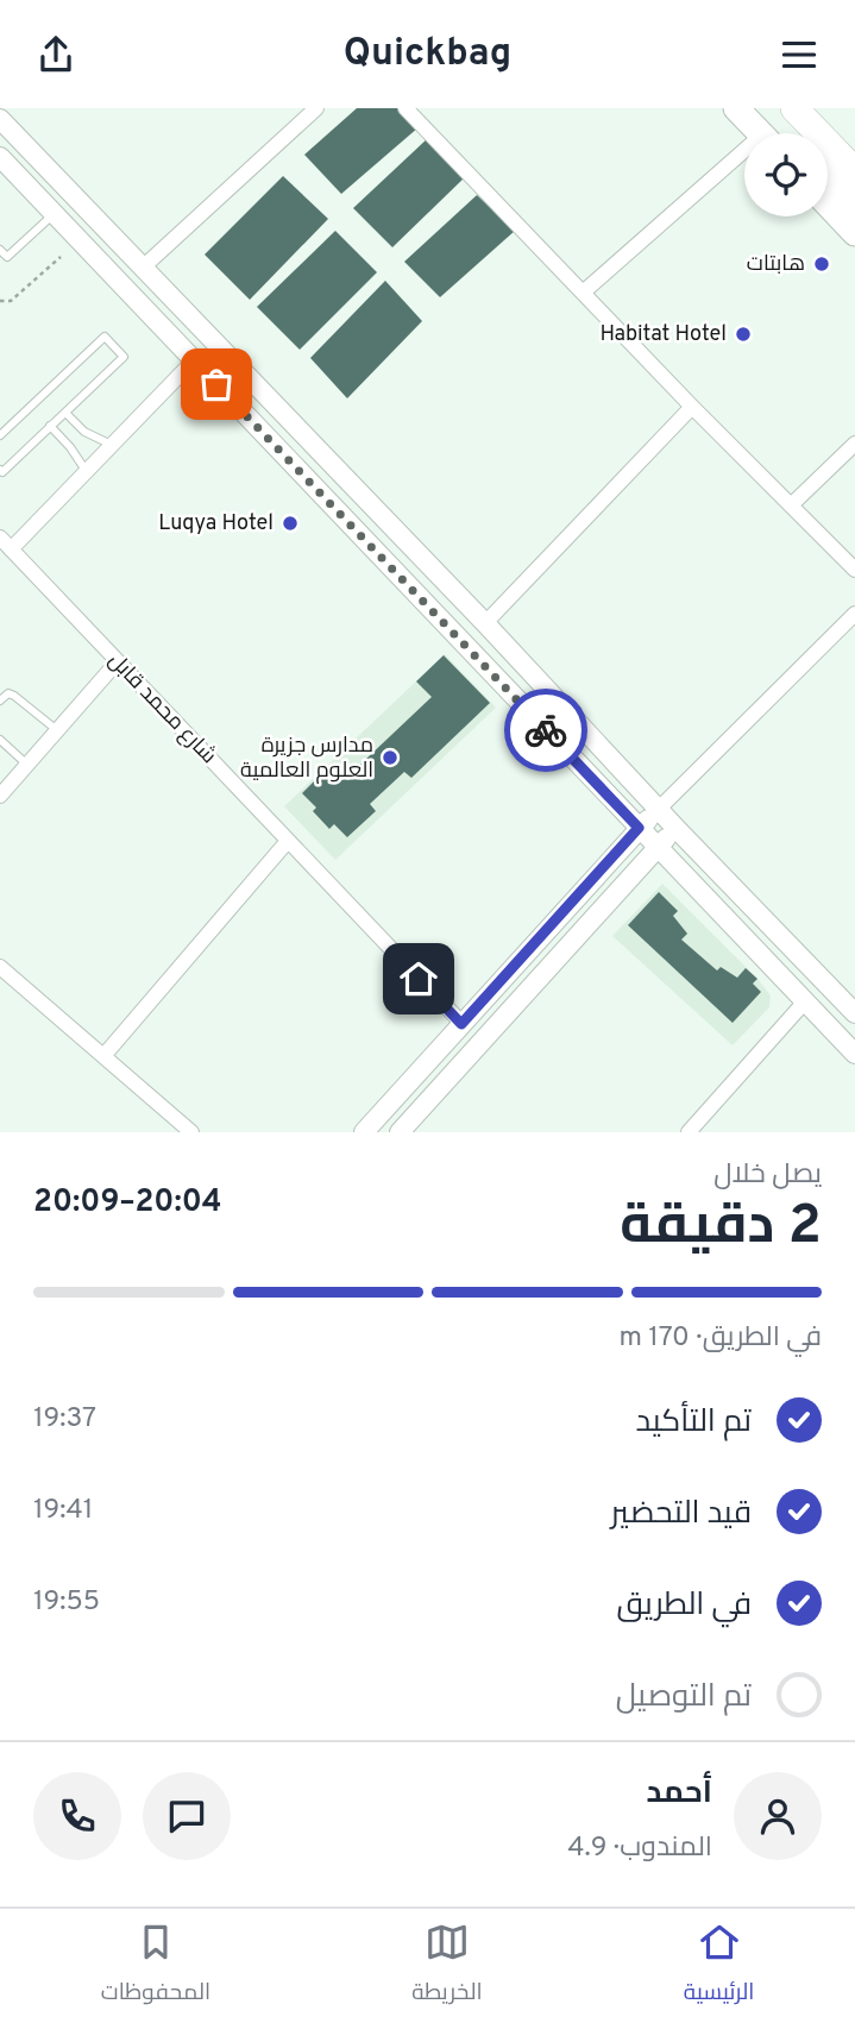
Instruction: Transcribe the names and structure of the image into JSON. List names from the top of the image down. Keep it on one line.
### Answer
{"streets":{"street":["شارع محمد قابل"]},"places":["هابتات","Habitat Hotel","Luqya Hotel","مدارس جزيرة العلوم العالمية"],"page":{"header":"Quickbag","heading":["2 دقيقة","يصل خلال","20:04–20:09"],"panel":["أحمد","المندوب · 4.9"],"bar":"في الطريق · 170 m","list":[["تم التأكيد","19:37"],["قيد التحضير","19:41"],["في الطريق","19:55"],"تم التوصيل"],"tabs":["الرئيسية","الخريطة","المحفوظات"]}}
